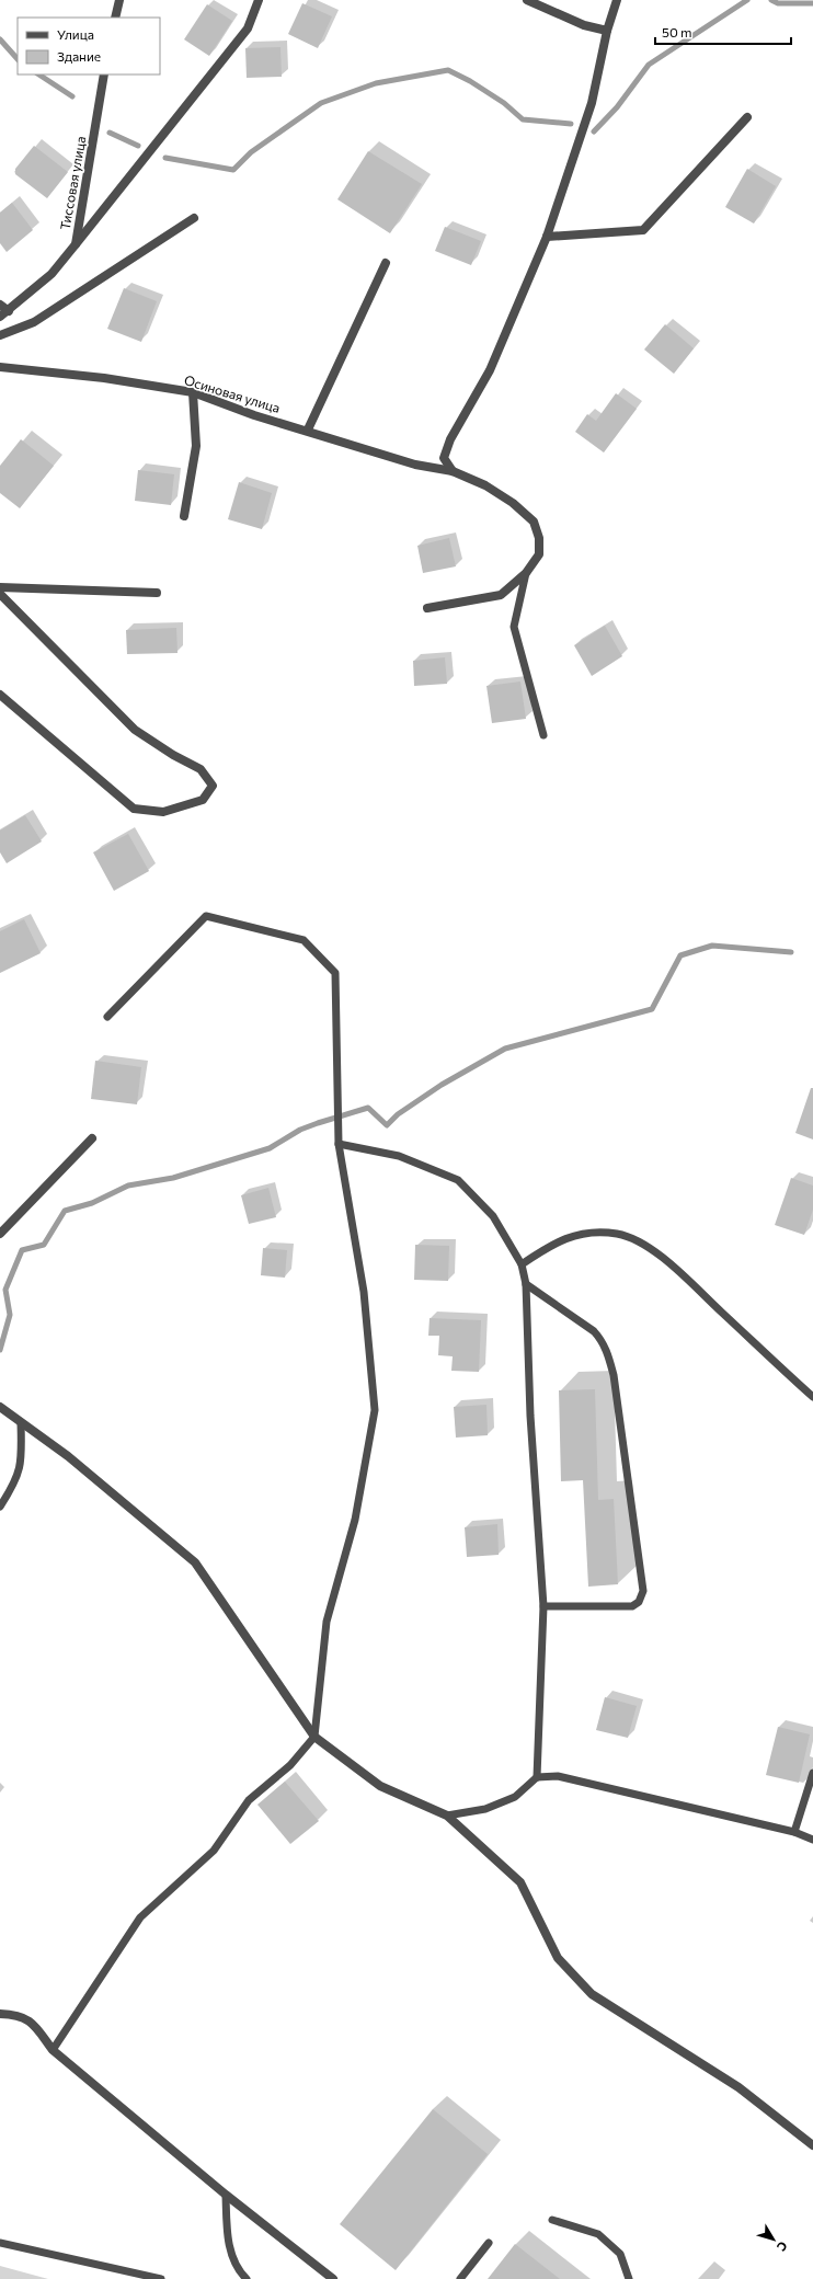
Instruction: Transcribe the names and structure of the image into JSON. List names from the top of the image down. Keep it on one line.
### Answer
{"streets":{"street":["Тиссовая улица","Осиновая улица"]},"legend":["Улица","Здание"],"scale_bar":"50 m","north":"bottom right"}
